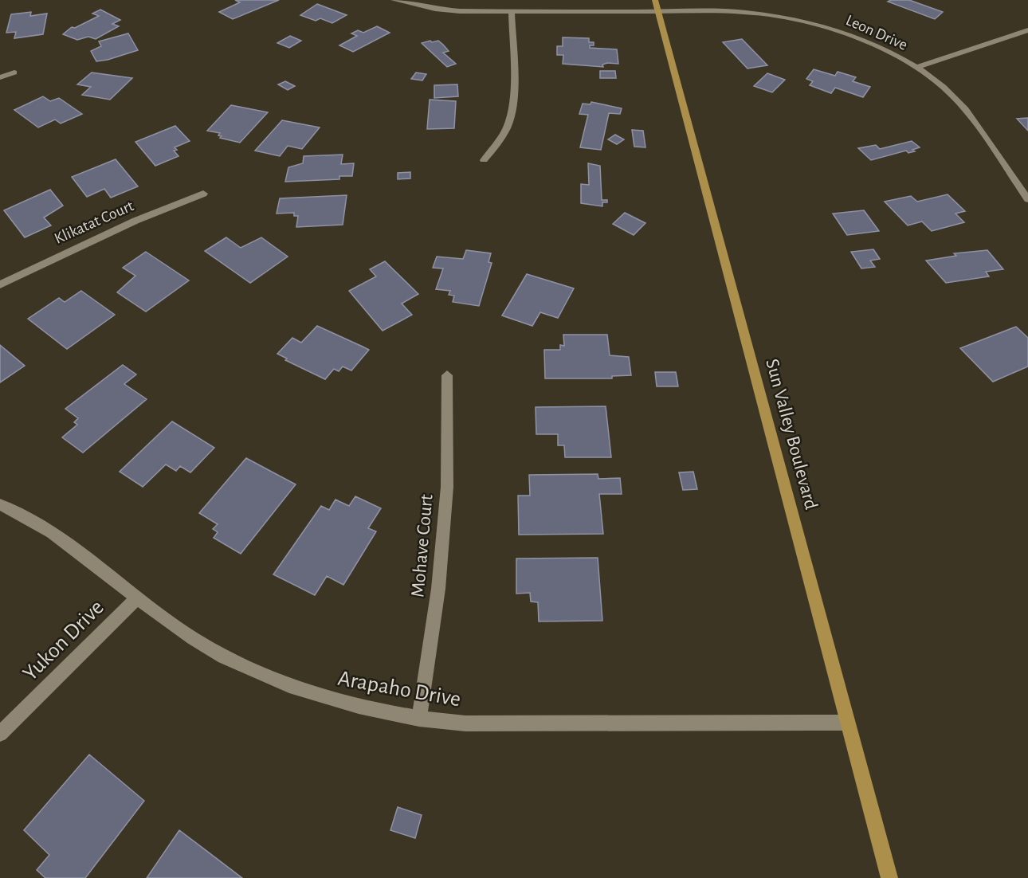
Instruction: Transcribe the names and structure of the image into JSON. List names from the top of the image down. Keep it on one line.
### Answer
{"streets":{"main road":["Sun Valley Boulevard"],"street":["Leon Drive","Klikatat Court","Mohave Court","Yukon Drive","Arapaho Drive"]},"crossings":[["Leon Drive","Sun Valley Boulevard"],["Sun Valley Boulevard","Arapaho Drive"],["Mohave Court","Arapaho Drive"],["Yukon Drive","Arapaho Drive"]]}
